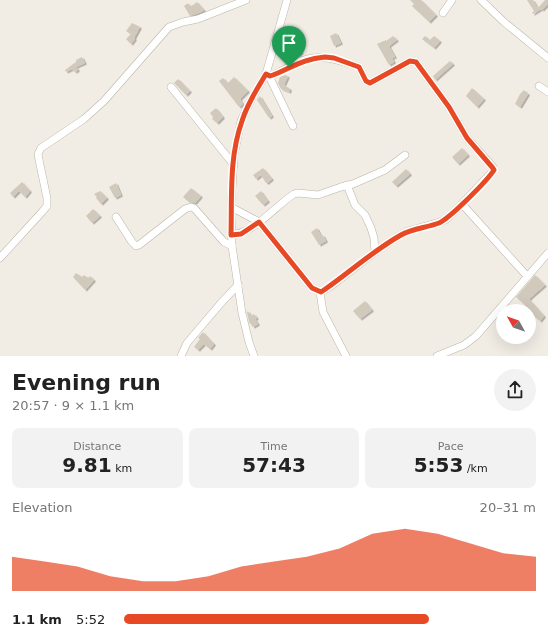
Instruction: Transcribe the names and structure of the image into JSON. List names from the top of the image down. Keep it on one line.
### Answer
{"north":"top left","page":{"heading":["Evening run","20:57 · 9 × 1.1 km"],"stats":[["Distance","9.81 km"],["Time","57:43"],["Pace","5:53 /km"]],"chart":["Elevation","20–31 m"],"list":[{"name":"1.1 km","note":"5:52"}]}}
